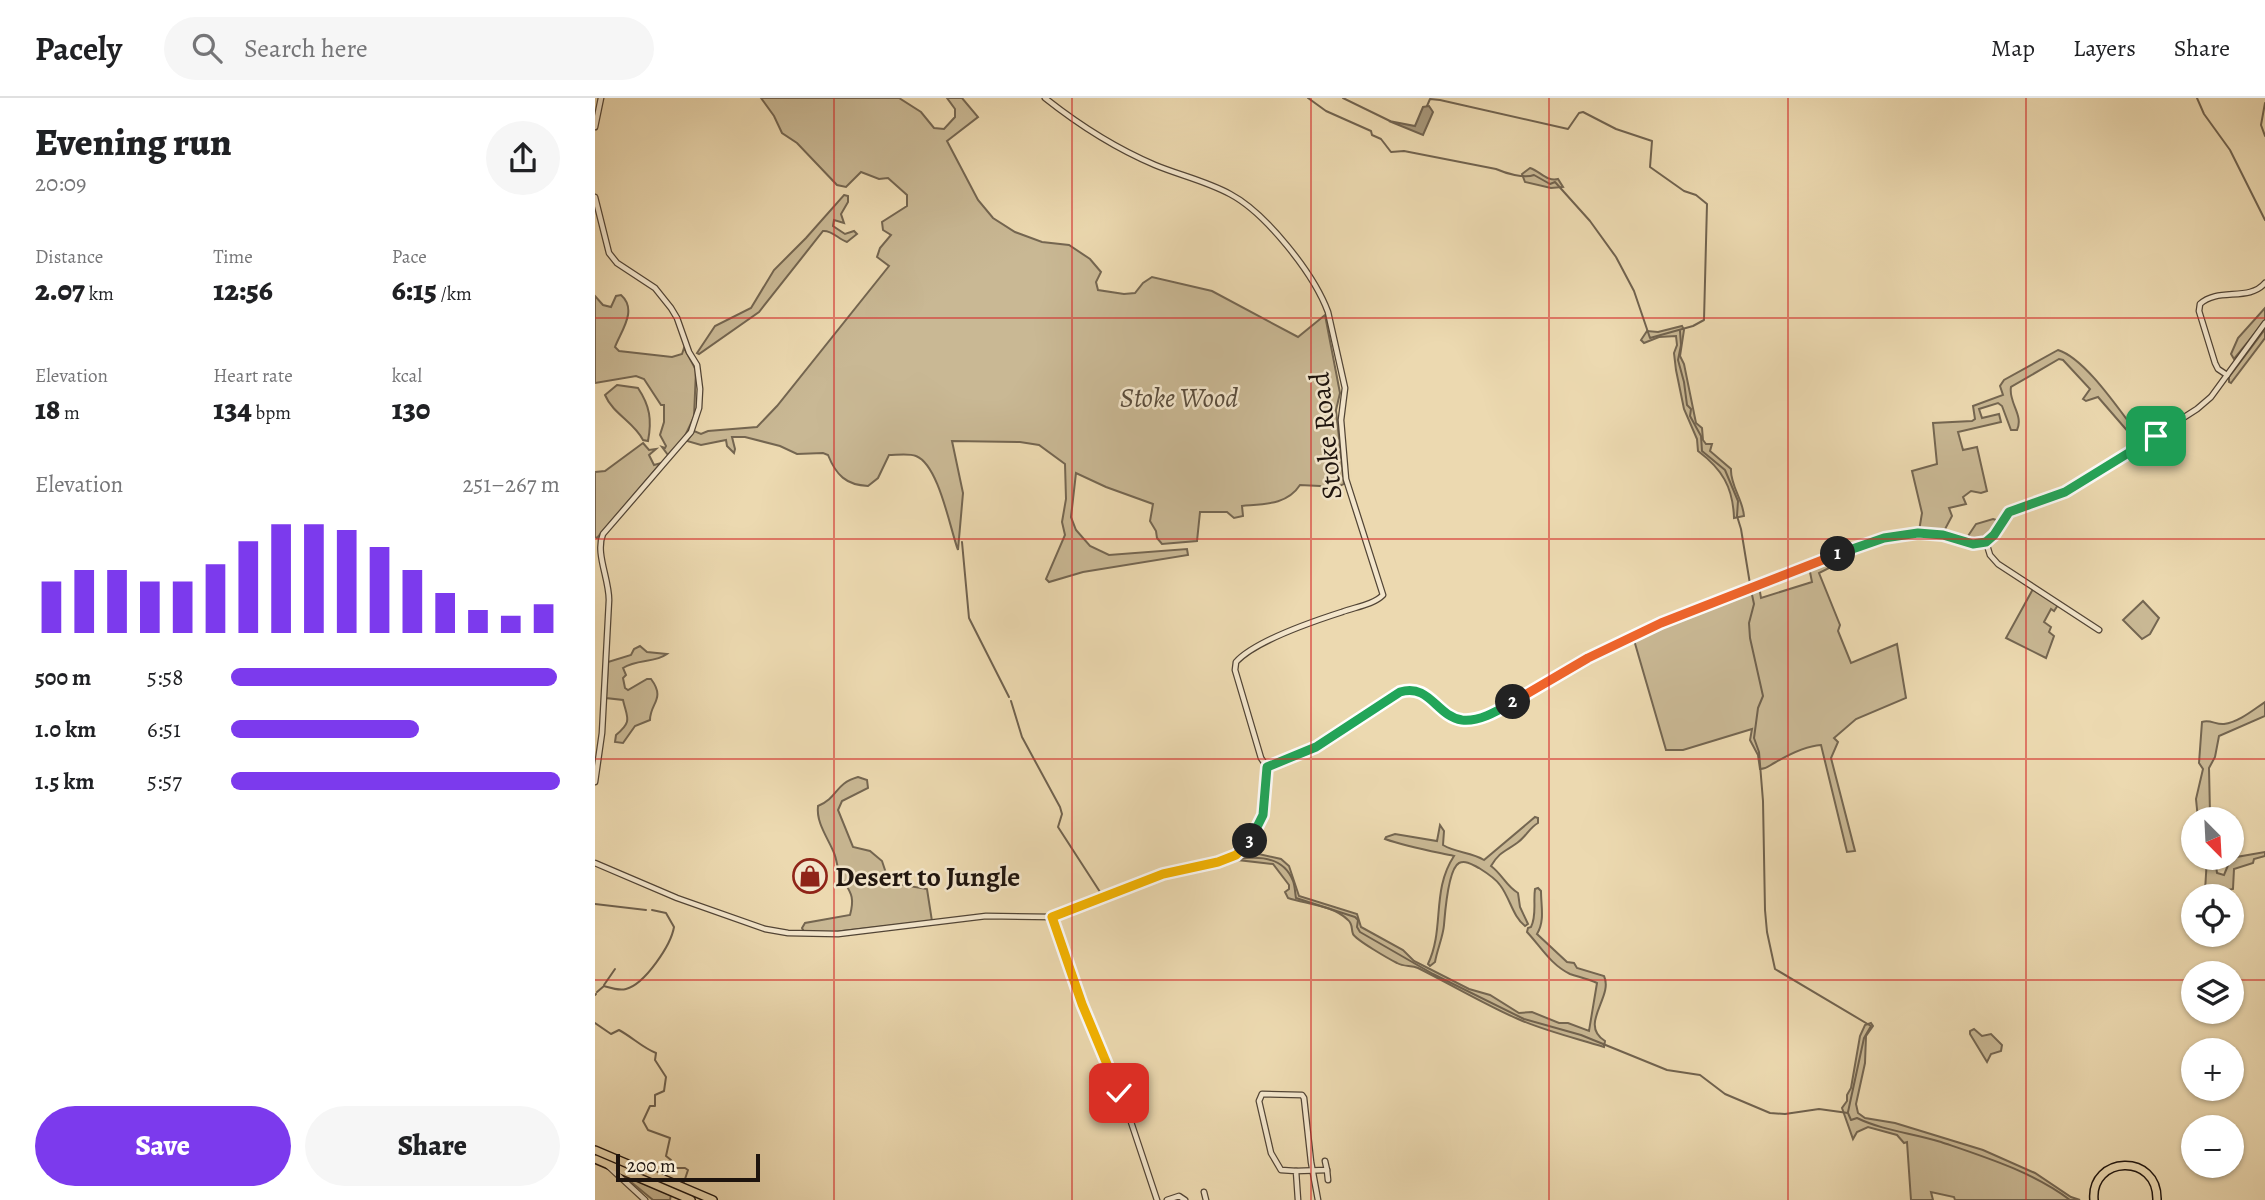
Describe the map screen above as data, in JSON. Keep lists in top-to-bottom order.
{
  "streets": {
    "street": ["Stoke Road"]
  },
  "parks": ["Stoke Wood"],
  "places": {
    "shop": ["Desert to Jungle"]
  },
  "scale_bar": "200 m",
  "north": "bottom right",
  "page": {
    "header": "Pacely",
    "search": "Search here",
    "nav": ["Map", "Layers", "Share"],
    "heading": ["Evening run", "20:09"],
    "stats": [
      ["Distance", "2.07 km"],
      ["Time", "12:56"],
      ["Pace", "6:15 /km"],
      ["Elevation", "18 m"],
      ["Heart rate", "134 bpm"],
      ["kcal", "130"]
    ],
    "chart": ["Elevation", "251–267 m"],
    "pins": ["1", "2", "3"],
    "list": [
      {
        "name": "500 m",
        "note": "5:58"
      },
      {
        "name": "1.0 km",
        "note": "6:51"
      },
      {
        "name": "1.5 km",
        "note": "5:57"
      }
    ],
    "map_buttons": ["+", "−"],
    "buttons": ["Save", "Share"],
    "scale": "200 m"
  }
}
